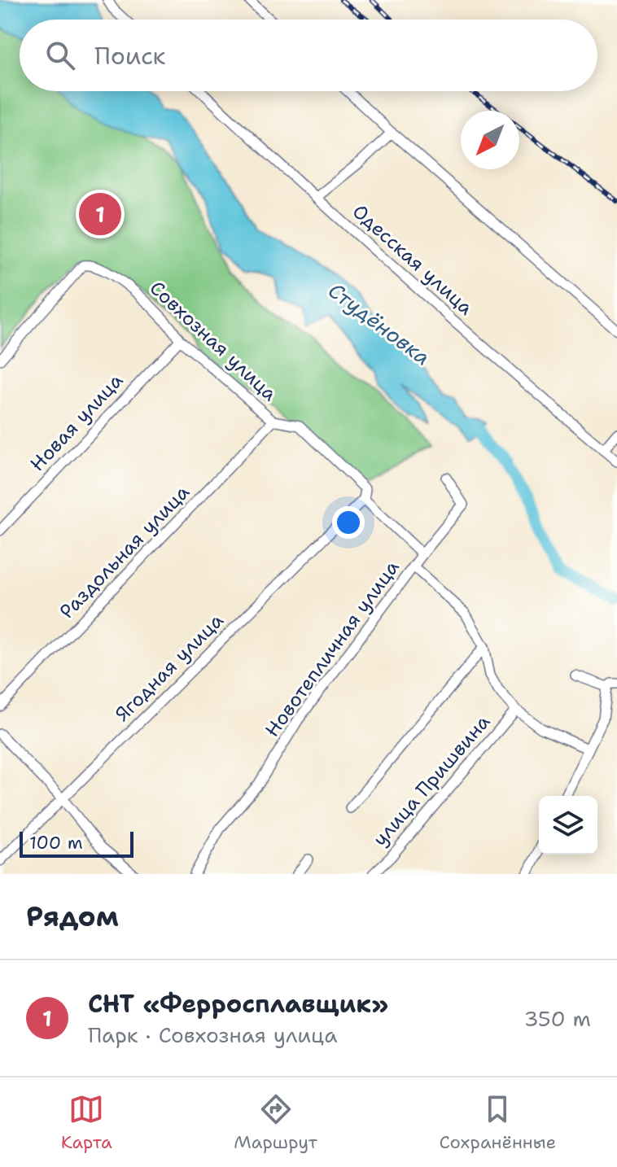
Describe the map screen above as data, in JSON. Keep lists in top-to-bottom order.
{
  "streets": {
    "street": [
      "Одесская улица",
      "Совхозная улица",
      "Новая улица",
      "Раздольная улица",
      "Новотепличная улица",
      "Ягодная улица",
      "улица Пришвина"
    ]
  },
  "crossings": [
    ["Совхозная улица", "Новая улица"],
    ["Совхозная улица", "Раздольная улица"],
    ["Совхозная улица", "Новотепличная улица"],
    ["Совхозная улица", "Ягодная улица"]
  ],
  "water": ["Студёновка"],
  "scale_bar": "100 m",
  "north": "bottom left",
  "page": {
    "search": "Поиск",
    "pins": "1",
    "scale": "100 m",
    "heading": "Рядом",
    "list": [
      {
        "mark": "1",
        "name": "СНТ «Ферросплавщик»",
        "note": "Парк · Совхозная улица",
        "value": "350 m"
      }
    ],
    "nav": ["Карта", "Маршрут", "Сохранённые"]
  }
}
